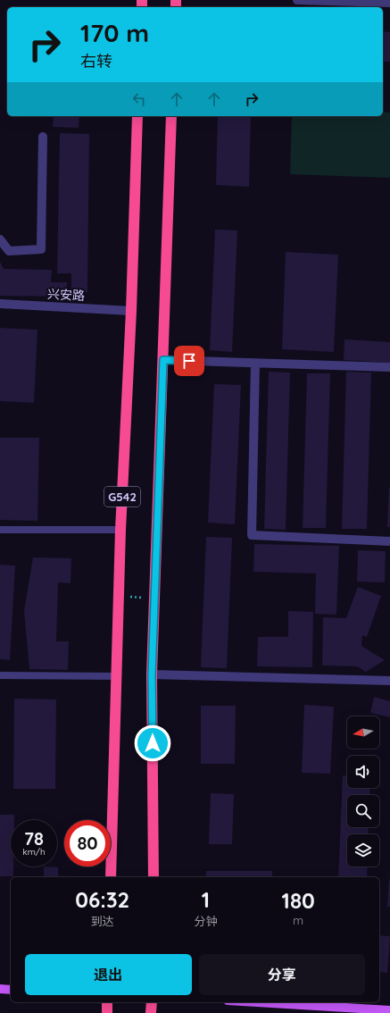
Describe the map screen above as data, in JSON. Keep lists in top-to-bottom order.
{
  "streets": {
    "highway": ["G542"],
    "street": ["兴安路"]
  },
  "crossings": [
    ["兴安路", "G542"]
  ],
  "north": "left",
  "page": {
    "turn": ["170 m", "右转"],
    "speed": "78 km/h",
    "limit": "80",
    "eta": [
      "06:32",
      "到达",
      "1",
      "分钟",
      "180",
      "m"
    ],
    "buttons": ["退出", "分享"]
  }
}
